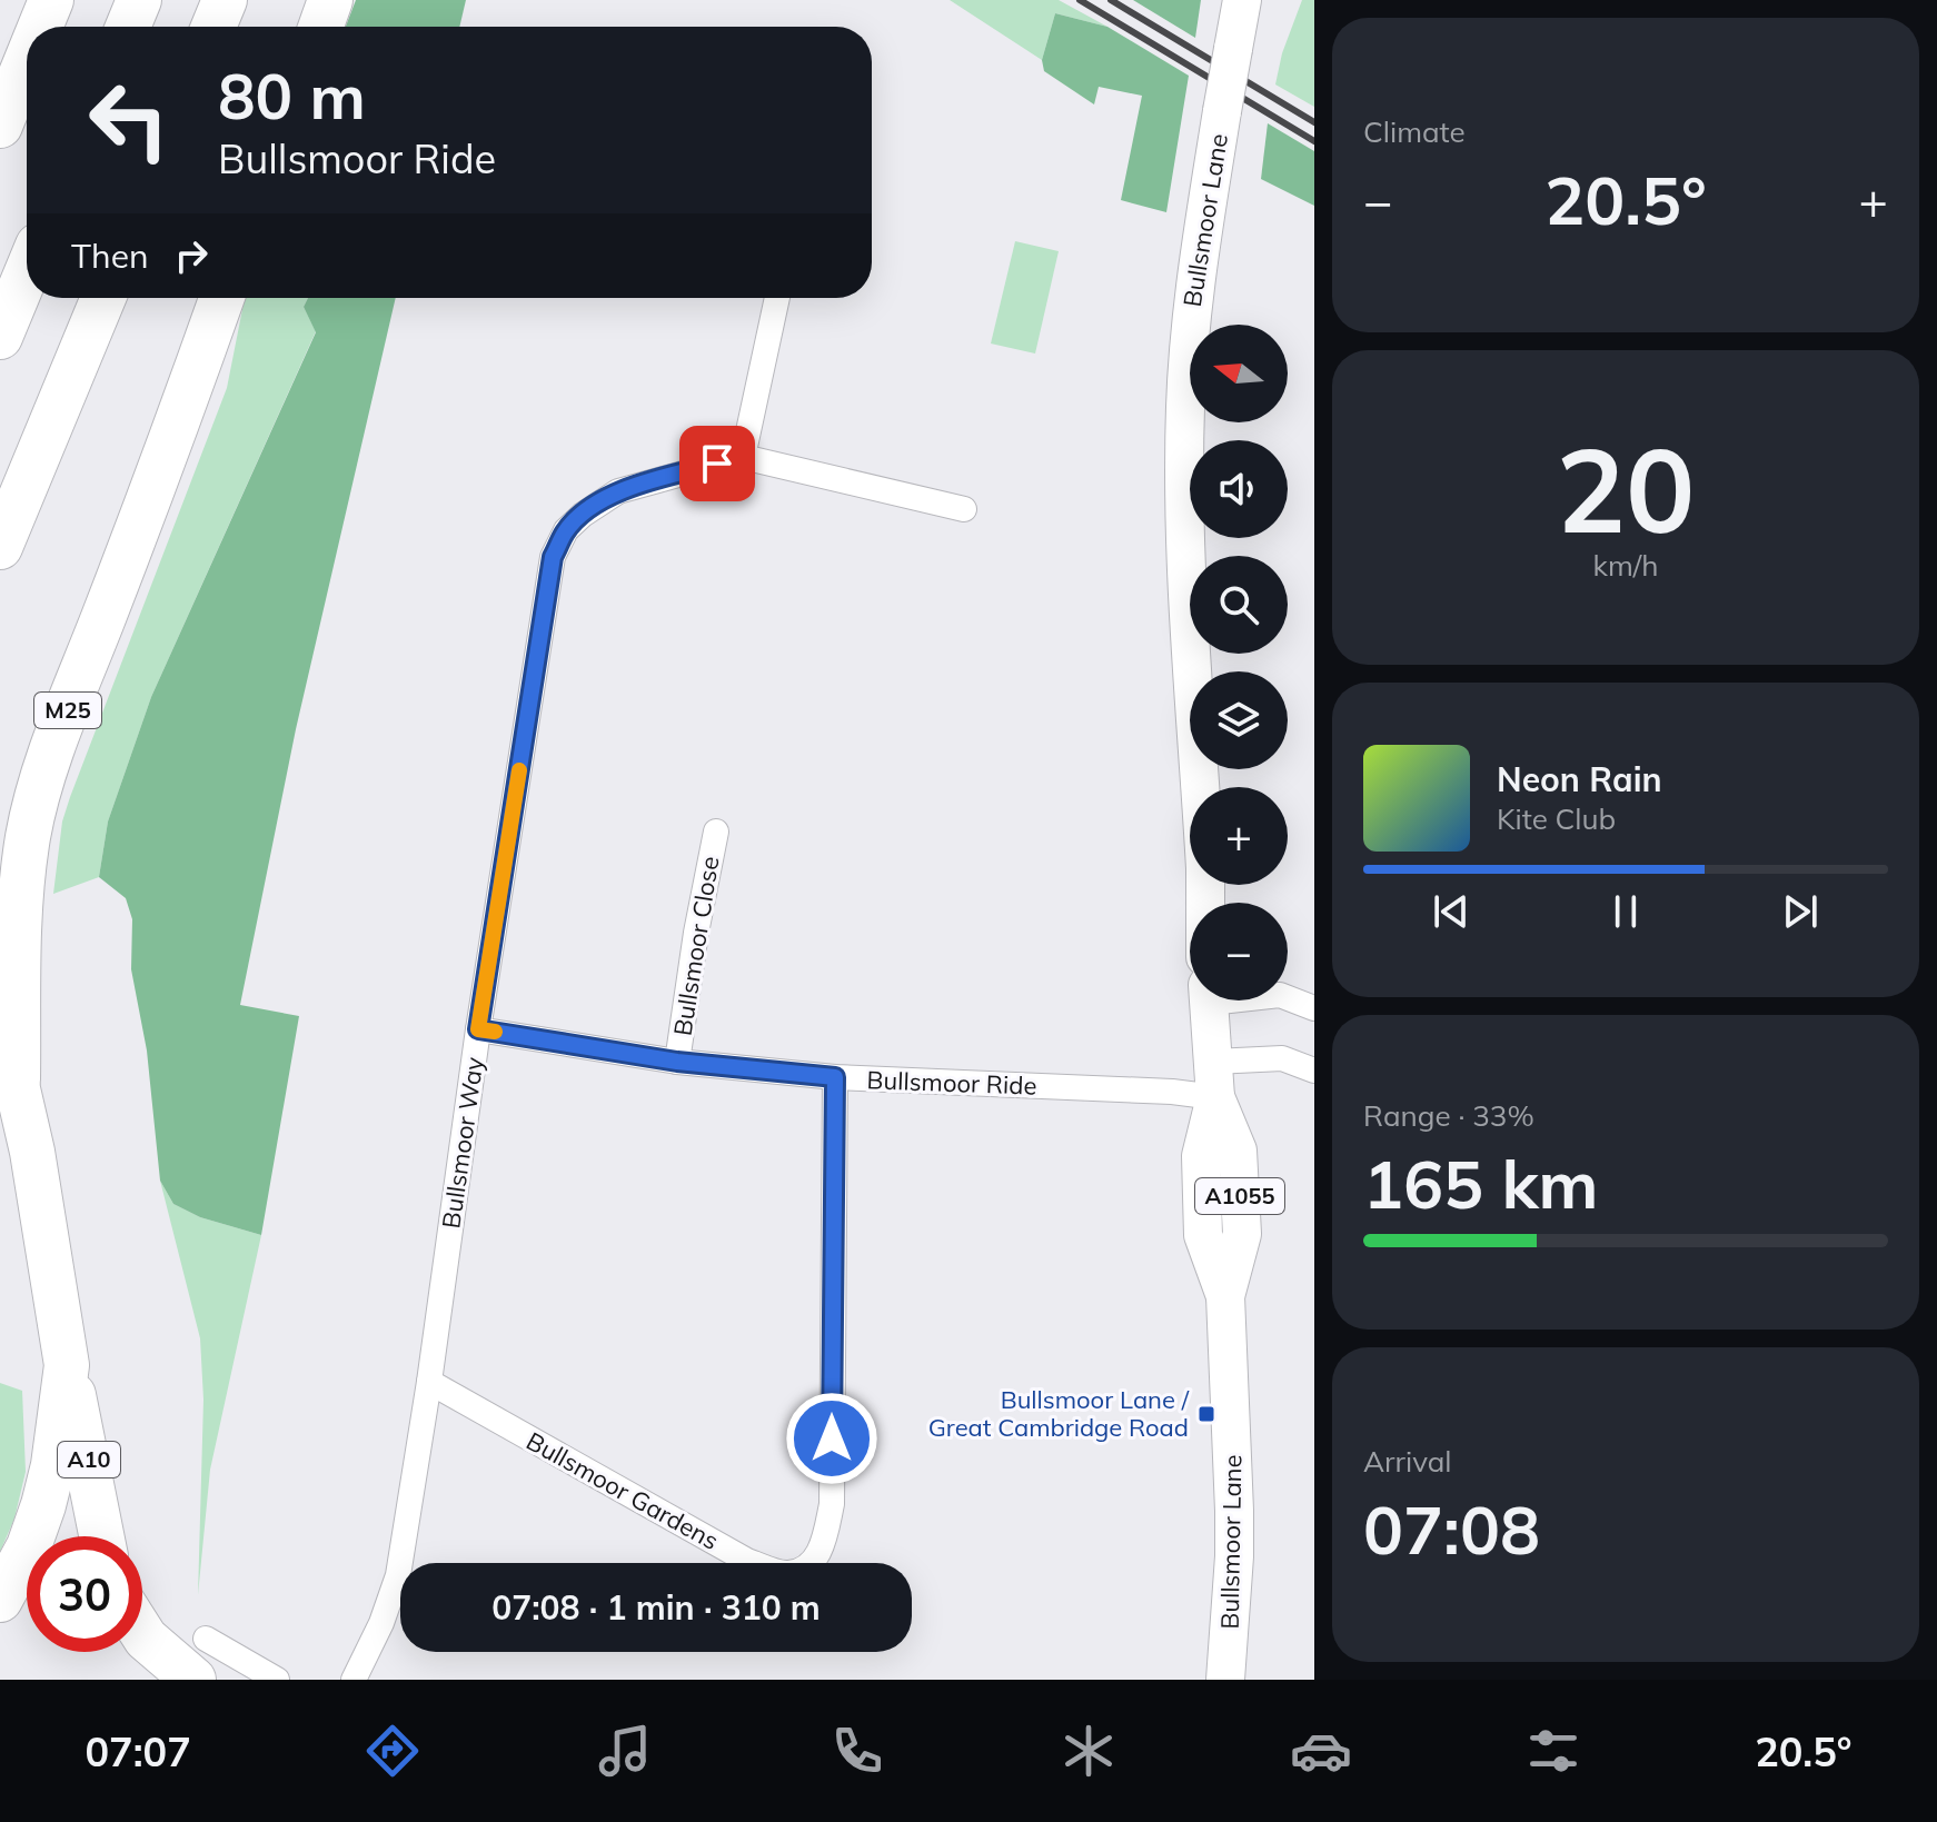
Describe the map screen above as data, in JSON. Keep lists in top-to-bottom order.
{
  "streets": {
    "highway": ["M25", "A10"],
    "main road": ["Bullsmoor Lane", "A1055"],
    "street": [
      "Bullsmoor Close",
      "Bullsmoor Ride",
      "Bullsmoor Way",
      "Bullsmoor Gardens"
    ]
  },
  "crossings": [
    ["Bullsmoor Lane", "Bullsmoor Ride"],
    ["Bullsmoor Close", "Bullsmoor Ride"],
    ["Bullsmoor Ride", "Bullsmoor Way"],
    ["Bullsmoor Ride", "Bullsmoor Gardens"],
    ["Bullsmoor Way", "Bullsmoor Gardens"]
  ],
  "places": {
    "transit": ["Bullsmoor Lane / Great Cambridge Road"]
  },
  "north": "left",
  "page": {
    "tile": [
      "Climate",
      ["20", "km/h"],
      ["Range · 33%", "165 km"],
      ["Arrival", "07:08"]
    ],
    "turn": ["80 m", "Bullsmoor Ride"],
    "heat": ["−", "20.5°", "+"],
    "then": "Then",
    "map_buttons": ["+", "−"],
    "song": ["Neon Rain", "Kite Club"],
    "limit": "30",
    "trip": "07:08 · 1 min · 310 m",
    "tabs": ["07:07", "20.5°"]
  }
}
